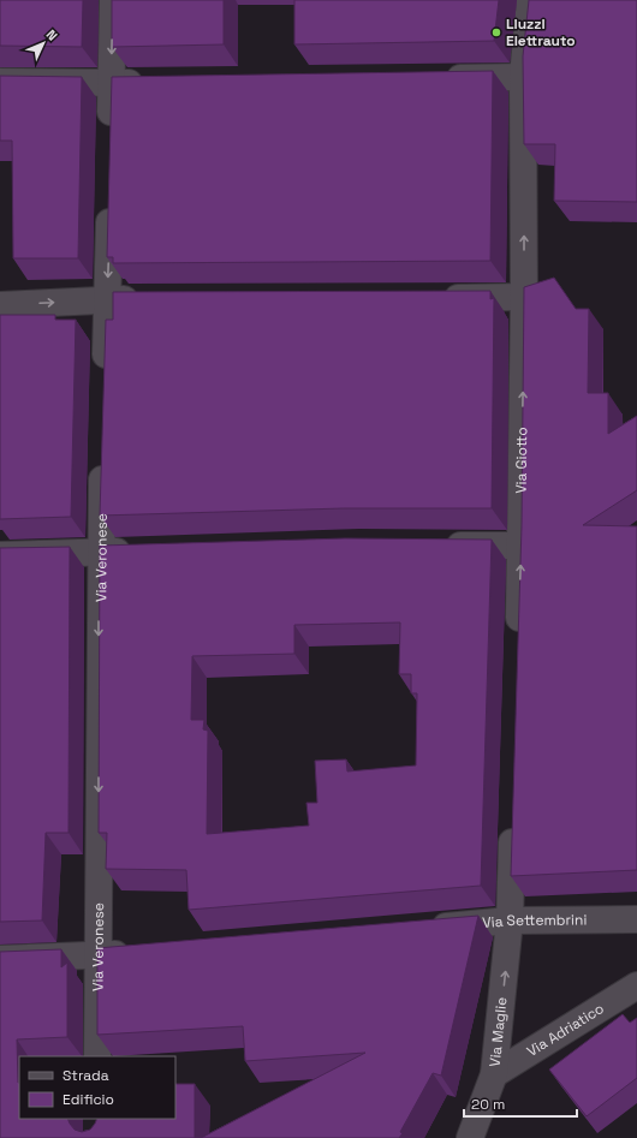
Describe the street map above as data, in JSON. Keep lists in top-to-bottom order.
{
  "streets": {
    "street": [
      "Via Giotto",
      "Via Veronese",
      "Via Settembrini",
      "Via Adriatico",
      "Via Maglie"
    ]
  },
  "crossings": [
    ["Via Settembrini", "Via Maglie"],
    ["Via Adriatico", "Via Maglie"]
  ],
  "one_way": ["Via Giotto", "Via Veronese", "Via Maglie"],
  "places": ["Liuzzi Elettrauto"],
  "legend": ["Strada", "Edificio"],
  "scale_bar": "20 m",
  "north": "top right"
}
